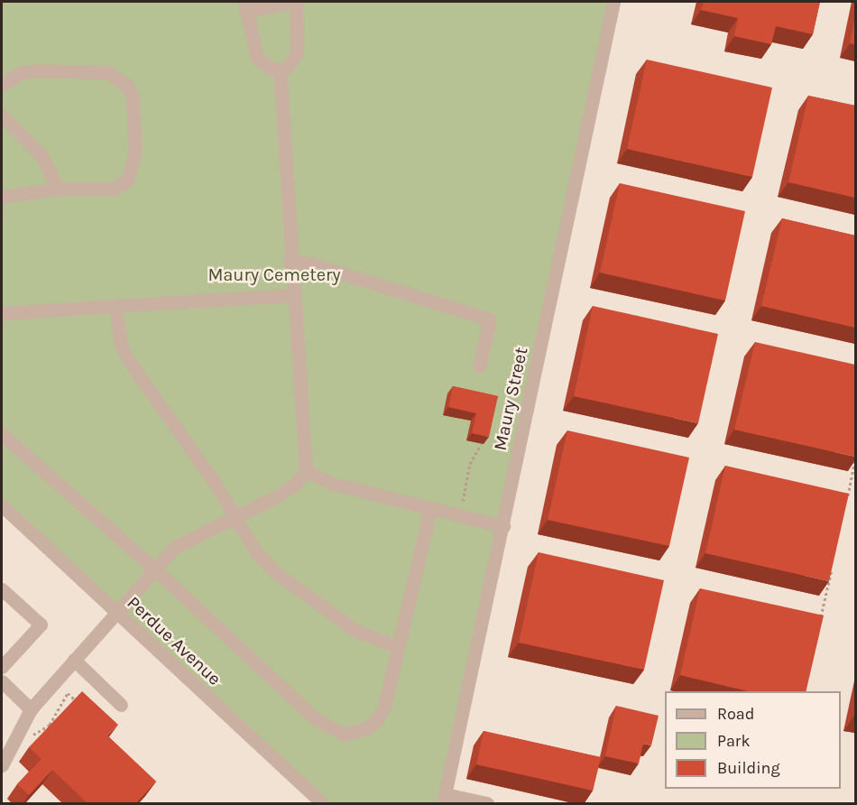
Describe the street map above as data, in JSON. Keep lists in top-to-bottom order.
{
  "streets": {
    "street": ["Maury Street", "Perdue Avenue"]
  },
  "parks": ["Maury Cemetery"],
  "legend": ["Road", "Park", "Building"]
}
